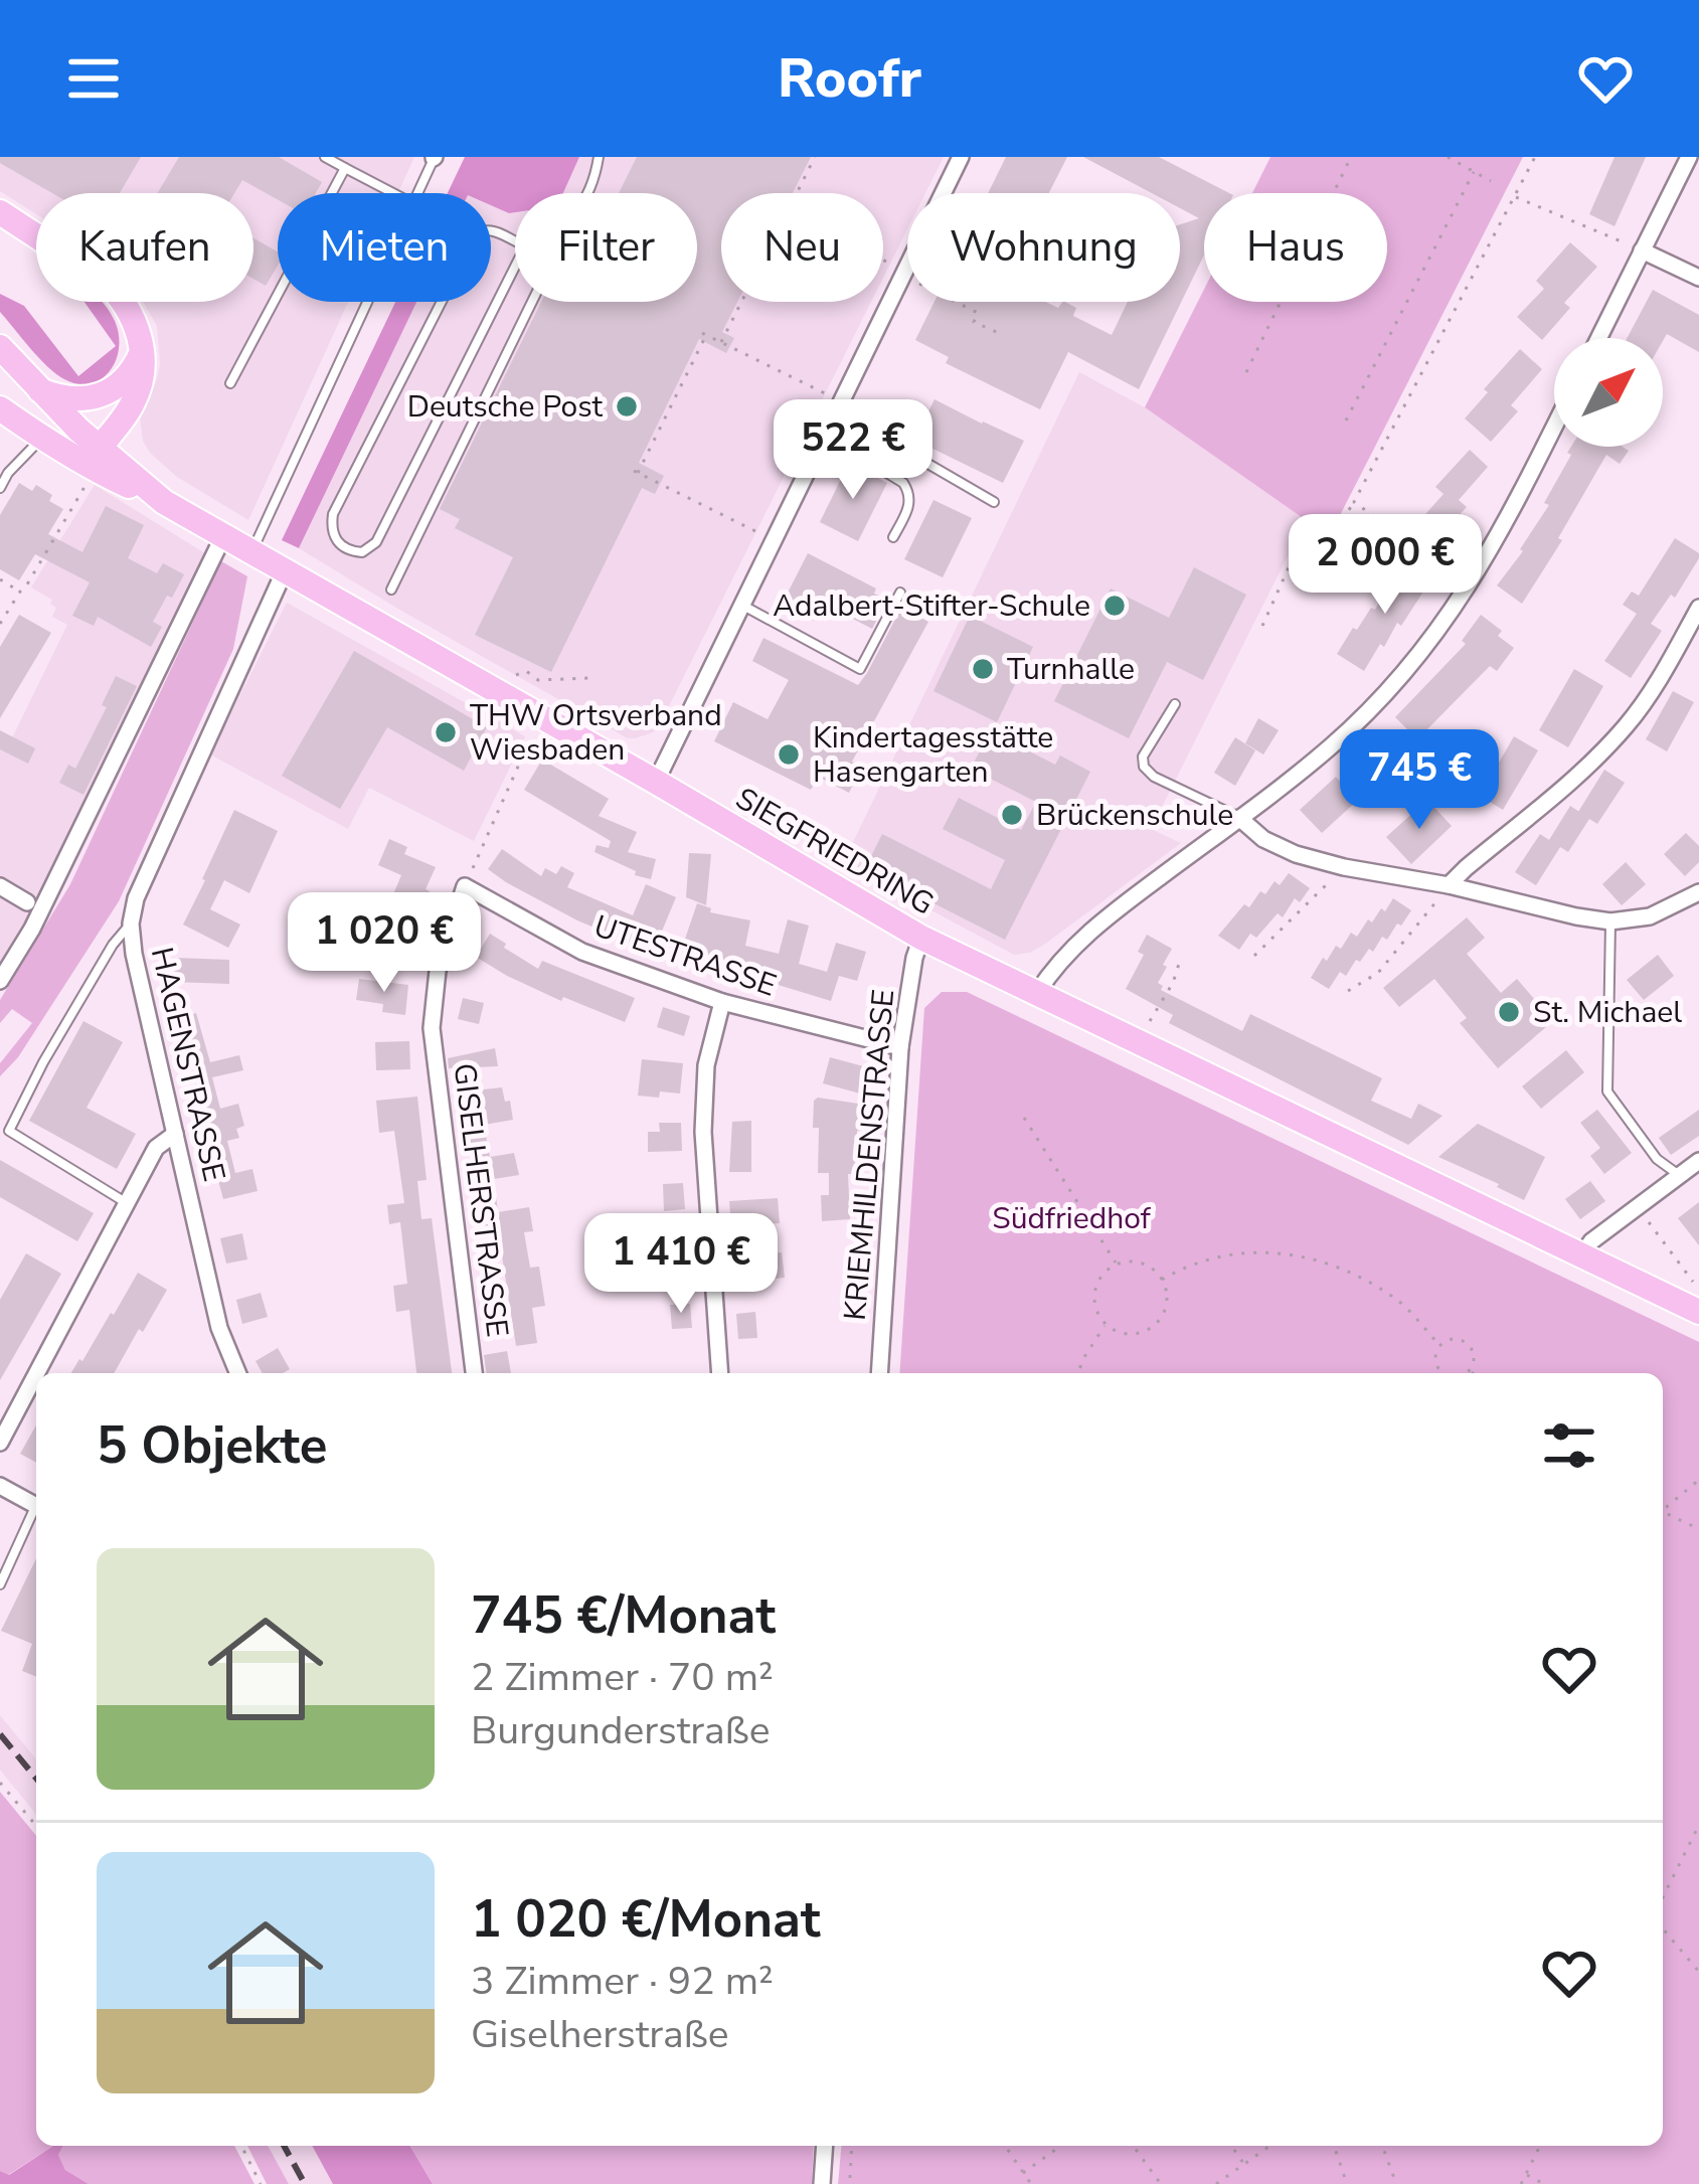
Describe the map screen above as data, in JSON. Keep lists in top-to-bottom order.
{
  "streets": {
    "main road": ["SIEGFRIEDRING"],
    "street": [
      "UTESTRASSE",
      "HAGENSTRASSE",
      "KRIEMHILDENSTRASSE",
      "GISELHERSTRASSE"
    ]
  },
  "crossings": [
    ["SIEGFRIEDRING", "HAGENSTRASSE"],
    ["SIEGFRIEDRING", "KRIEMHILDENSTRASSE"],
    ["UTESTRASSE", "KRIEMHILDENSTRASSE"],
    ["UTESTRASSE", "GISELHERSTRASSE"]
  ],
  "parks": ["Südfriedhof"],
  "places": [
    "Deutsche Post",
    "Adalbert-Stifter-Schule",
    "Turnhalle",
    "THW Ortsverband Wiesbaden",
    "Kindertagesstätte Hasengarten",
    "Brückenschule",
    "St. Michael"
  ],
  "north": "top right",
  "page": {
    "header": "Roofr",
    "chip": [
      "Kaufen",
      "Mieten",
      "Filter",
      "Neu",
      "Wohnung",
      "Haus"
    ],
    "price": [
      "522 €",
      "2 000 €",
      "745 €",
      "1 020 €",
      "1 410 €"
    ],
    "heading": "5 Objekte",
    "list": [
      {
        "name": "745 €/Monat",
        "note": "2 Zimmer · 70 m² · Burgunderstraße"
      },
      {
        "name": "1 020 €/Monat",
        "note": "3 Zimmer · 92 m² · Giselherstraße"
      }
    ]
  }
}
